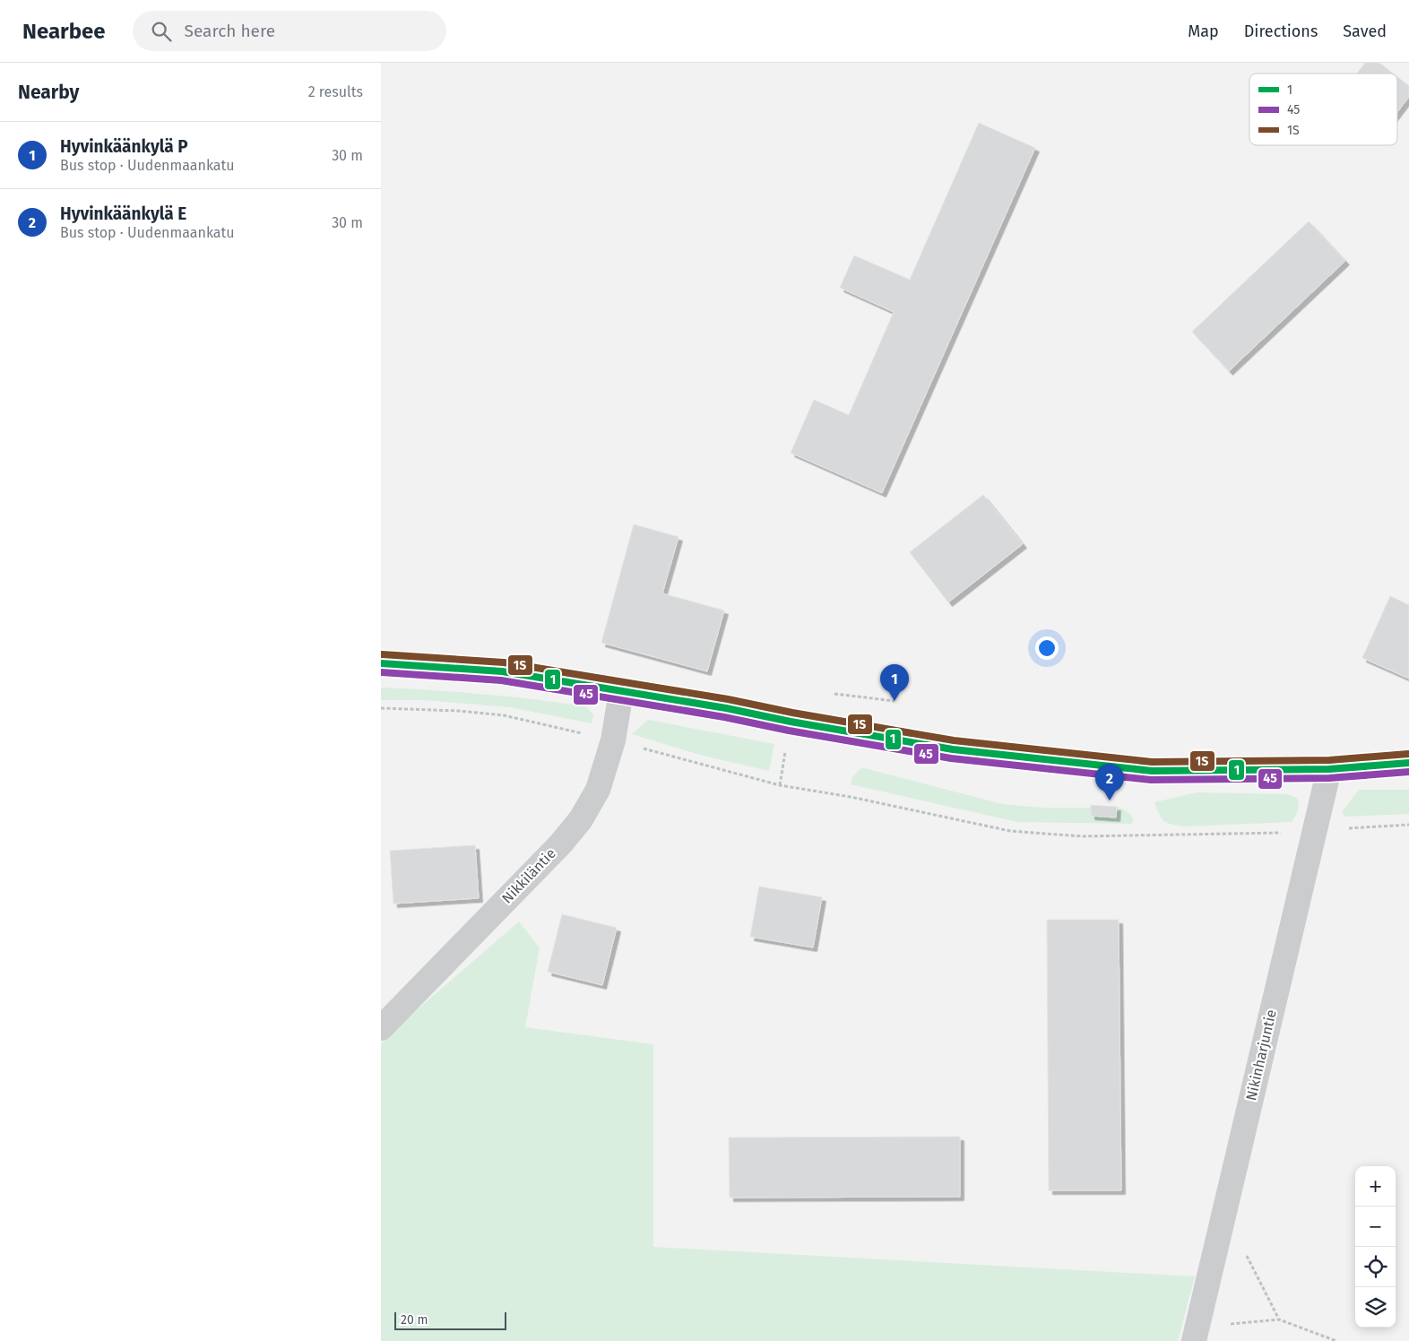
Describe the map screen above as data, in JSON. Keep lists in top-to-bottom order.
{
  "streets": {
    "street": ["Nikkiläntie", "Nikinharjuntie"]
  },
  "lines": ["transit line 1S", "transit line 1", "transit line 45"],
  "legend": ["1", "45", "1S"],
  "scale_bar": "20 m",
  "page": {
    "header": "Nearbee",
    "search": "Search here",
    "nav": ["Map", "Directions", "Saved"],
    "heading": ["Nearby", "2 results"],
    "list": [
      {
        "mark": "1",
        "name": "Hyvinkäänkylä P",
        "note": "Bus stop · Uudenmaankatu",
        "value": "30 m"
      },
      {
        "mark": "2",
        "name": "Hyvinkäänkylä E",
        "note": "Bus stop · Uudenmaankatu",
        "value": "30 m"
      }
    ],
    "pins": ["1", "2"],
    "map_buttons": ["+", "−"],
    "scale": "20 m"
  }
}
